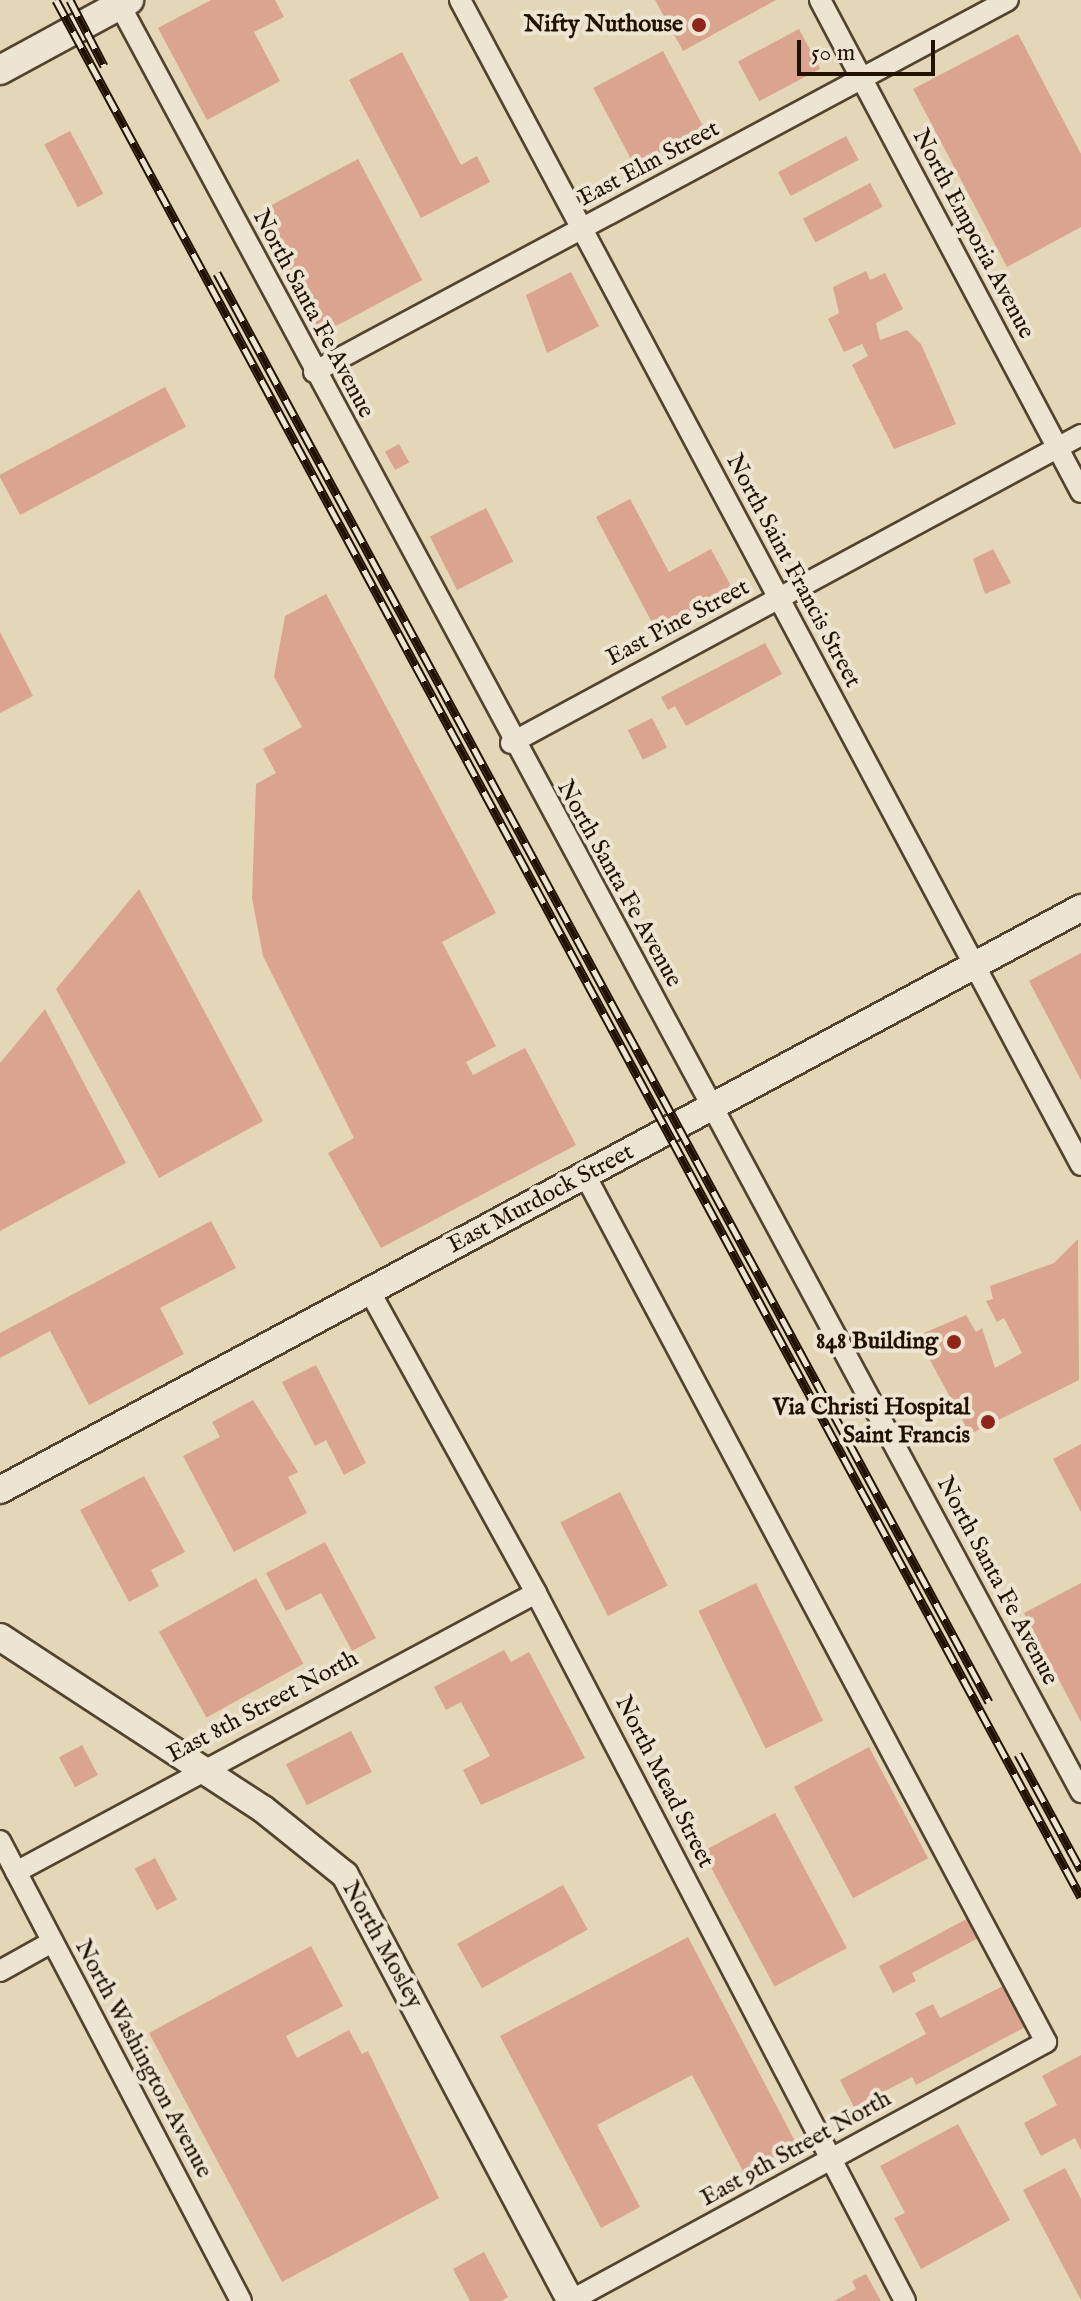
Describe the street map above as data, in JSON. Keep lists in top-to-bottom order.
{
  "streets": {
    "street": [
      "East Elm Street",
      "North Emporia Avenue",
      "North Santa Fe Avenue",
      "North Saint Francis Street",
      "East Pine Street",
      "East Murdock Street",
      "East 8th Street North",
      "North Mead Street",
      "North Mosley",
      "North Washington Avenue",
      "East 9th Street North"
    ]
  },
  "crossings": [
    ["East Elm Street", "North Emporia Avenue"],
    ["East Elm Street", "North Santa Fe Avenue"],
    ["East Elm Street", "North Saint Francis Street"],
    ["North Emporia Avenue", "East Pine Street"],
    ["North Santa Fe Avenue", "East Pine Street"],
    ["North Santa Fe Avenue", "East Murdock Street"],
    ["North Saint Francis Street", "East Pine Street"],
    ["North Saint Francis Street", "East Murdock Street"],
    ["East Murdock Street", "North Mead Street"],
    ["East Murdock Street", "East 9th Street North"],
    ["East 8th Street North", "North Mead Street"],
    ["East 8th Street North", "North Mosley"],
    ["East 8th Street North", "North Washington Avenue"],
    ["North Mead Street", "East 9th Street North"],
    ["North Mosley", "East 9th Street North"]
  ],
  "places": ["Nifty Nuthouse", "848 Building", "Via Christi Hospital Saint Francis"],
  "scale_bar": "50 m"
}
